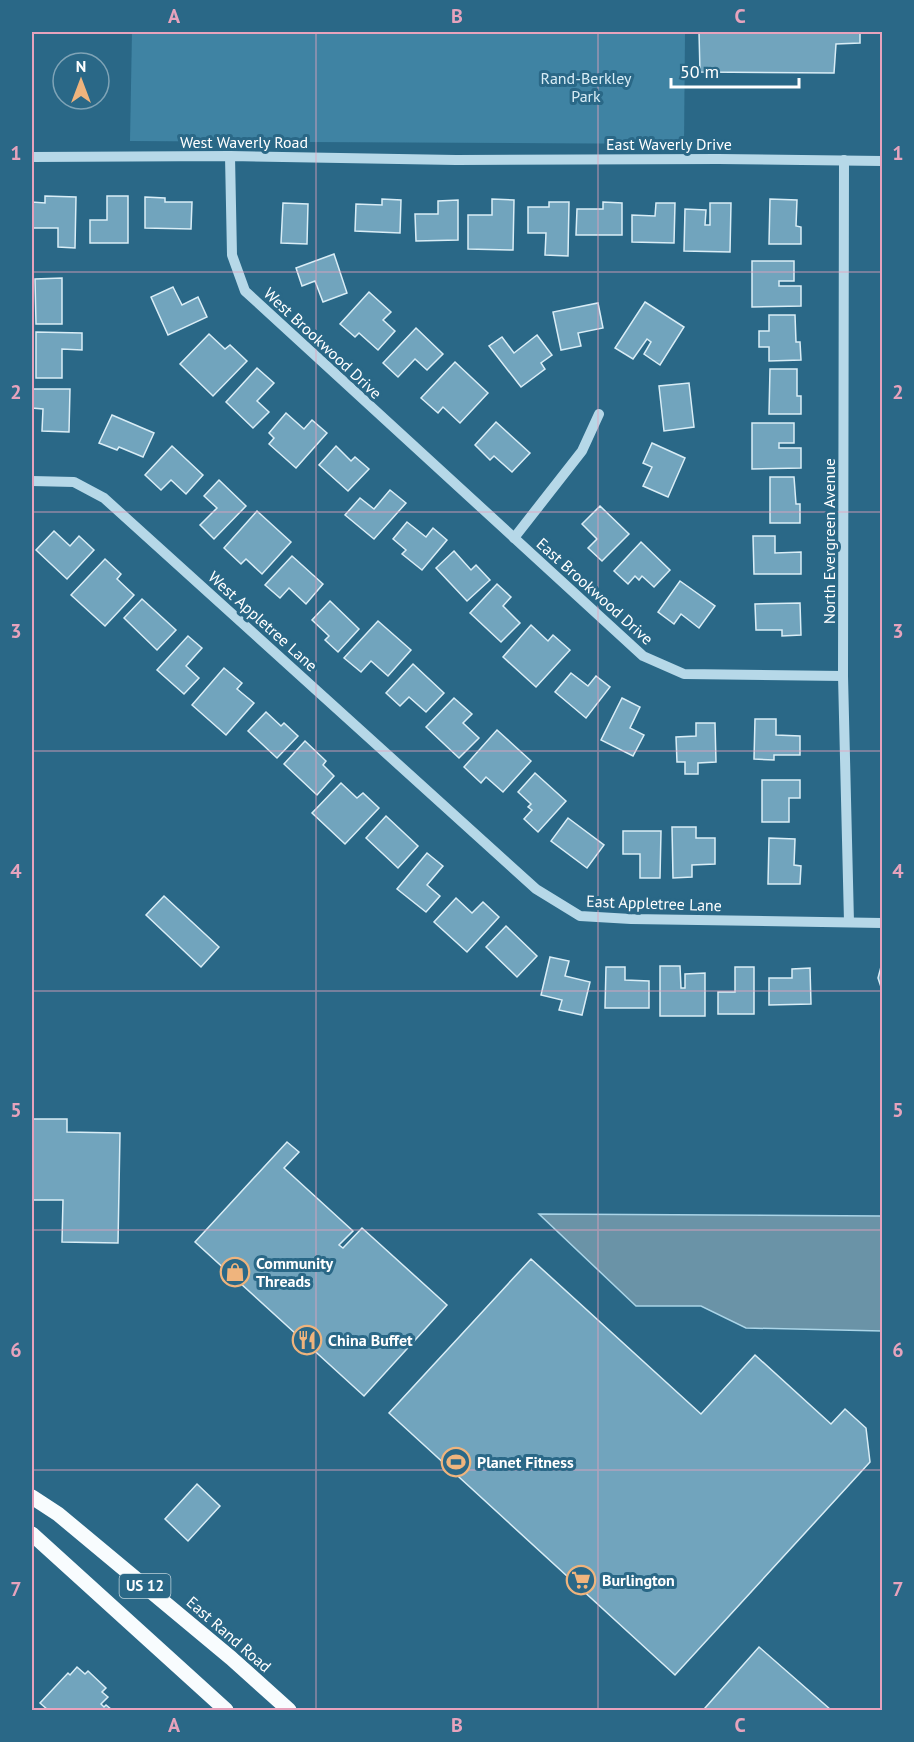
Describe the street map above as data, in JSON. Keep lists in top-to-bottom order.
{
  "streets": {
    "main road": ["US 12", "East Rand Road"],
    "street": [
      "West Waverly Road",
      "East Waverly Drive",
      "West Brookwood Drive",
      "North Evergreen Avenue",
      "East Brookwood Drive",
      "West Appletree Lane",
      "East Appletree Lane"
    ]
  },
  "crossings": [
    ["West Waverly Road", "East Waverly Drive"],
    ["West Waverly Road", "West Brookwood Drive"],
    ["East Waverly Drive", "North Evergreen Avenue"],
    ["West Brookwood Drive", "East Brookwood Drive"],
    ["North Evergreen Avenue", "East Brookwood Drive"],
    ["North Evergreen Avenue", "East Appletree Lane"],
    ["West Appletree Lane", "East Appletree Lane"]
  ],
  "parks": ["Rand-Berkley Park"],
  "places": {
    "shop": ["Community Threads"],
    "restaurant": ["China Buffet"],
    "sports": ["Planet Fitness"],
    "supermarket": ["Burlington"]
  },
  "scale_bar": "50 m",
  "north": "top",
  "grid": {
    "columns": ["A", "B", "C"],
    "rows": [
      "1",
      "2",
      "3",
      "4",
      "5",
      "6",
      "7"
    ]
  }
}
